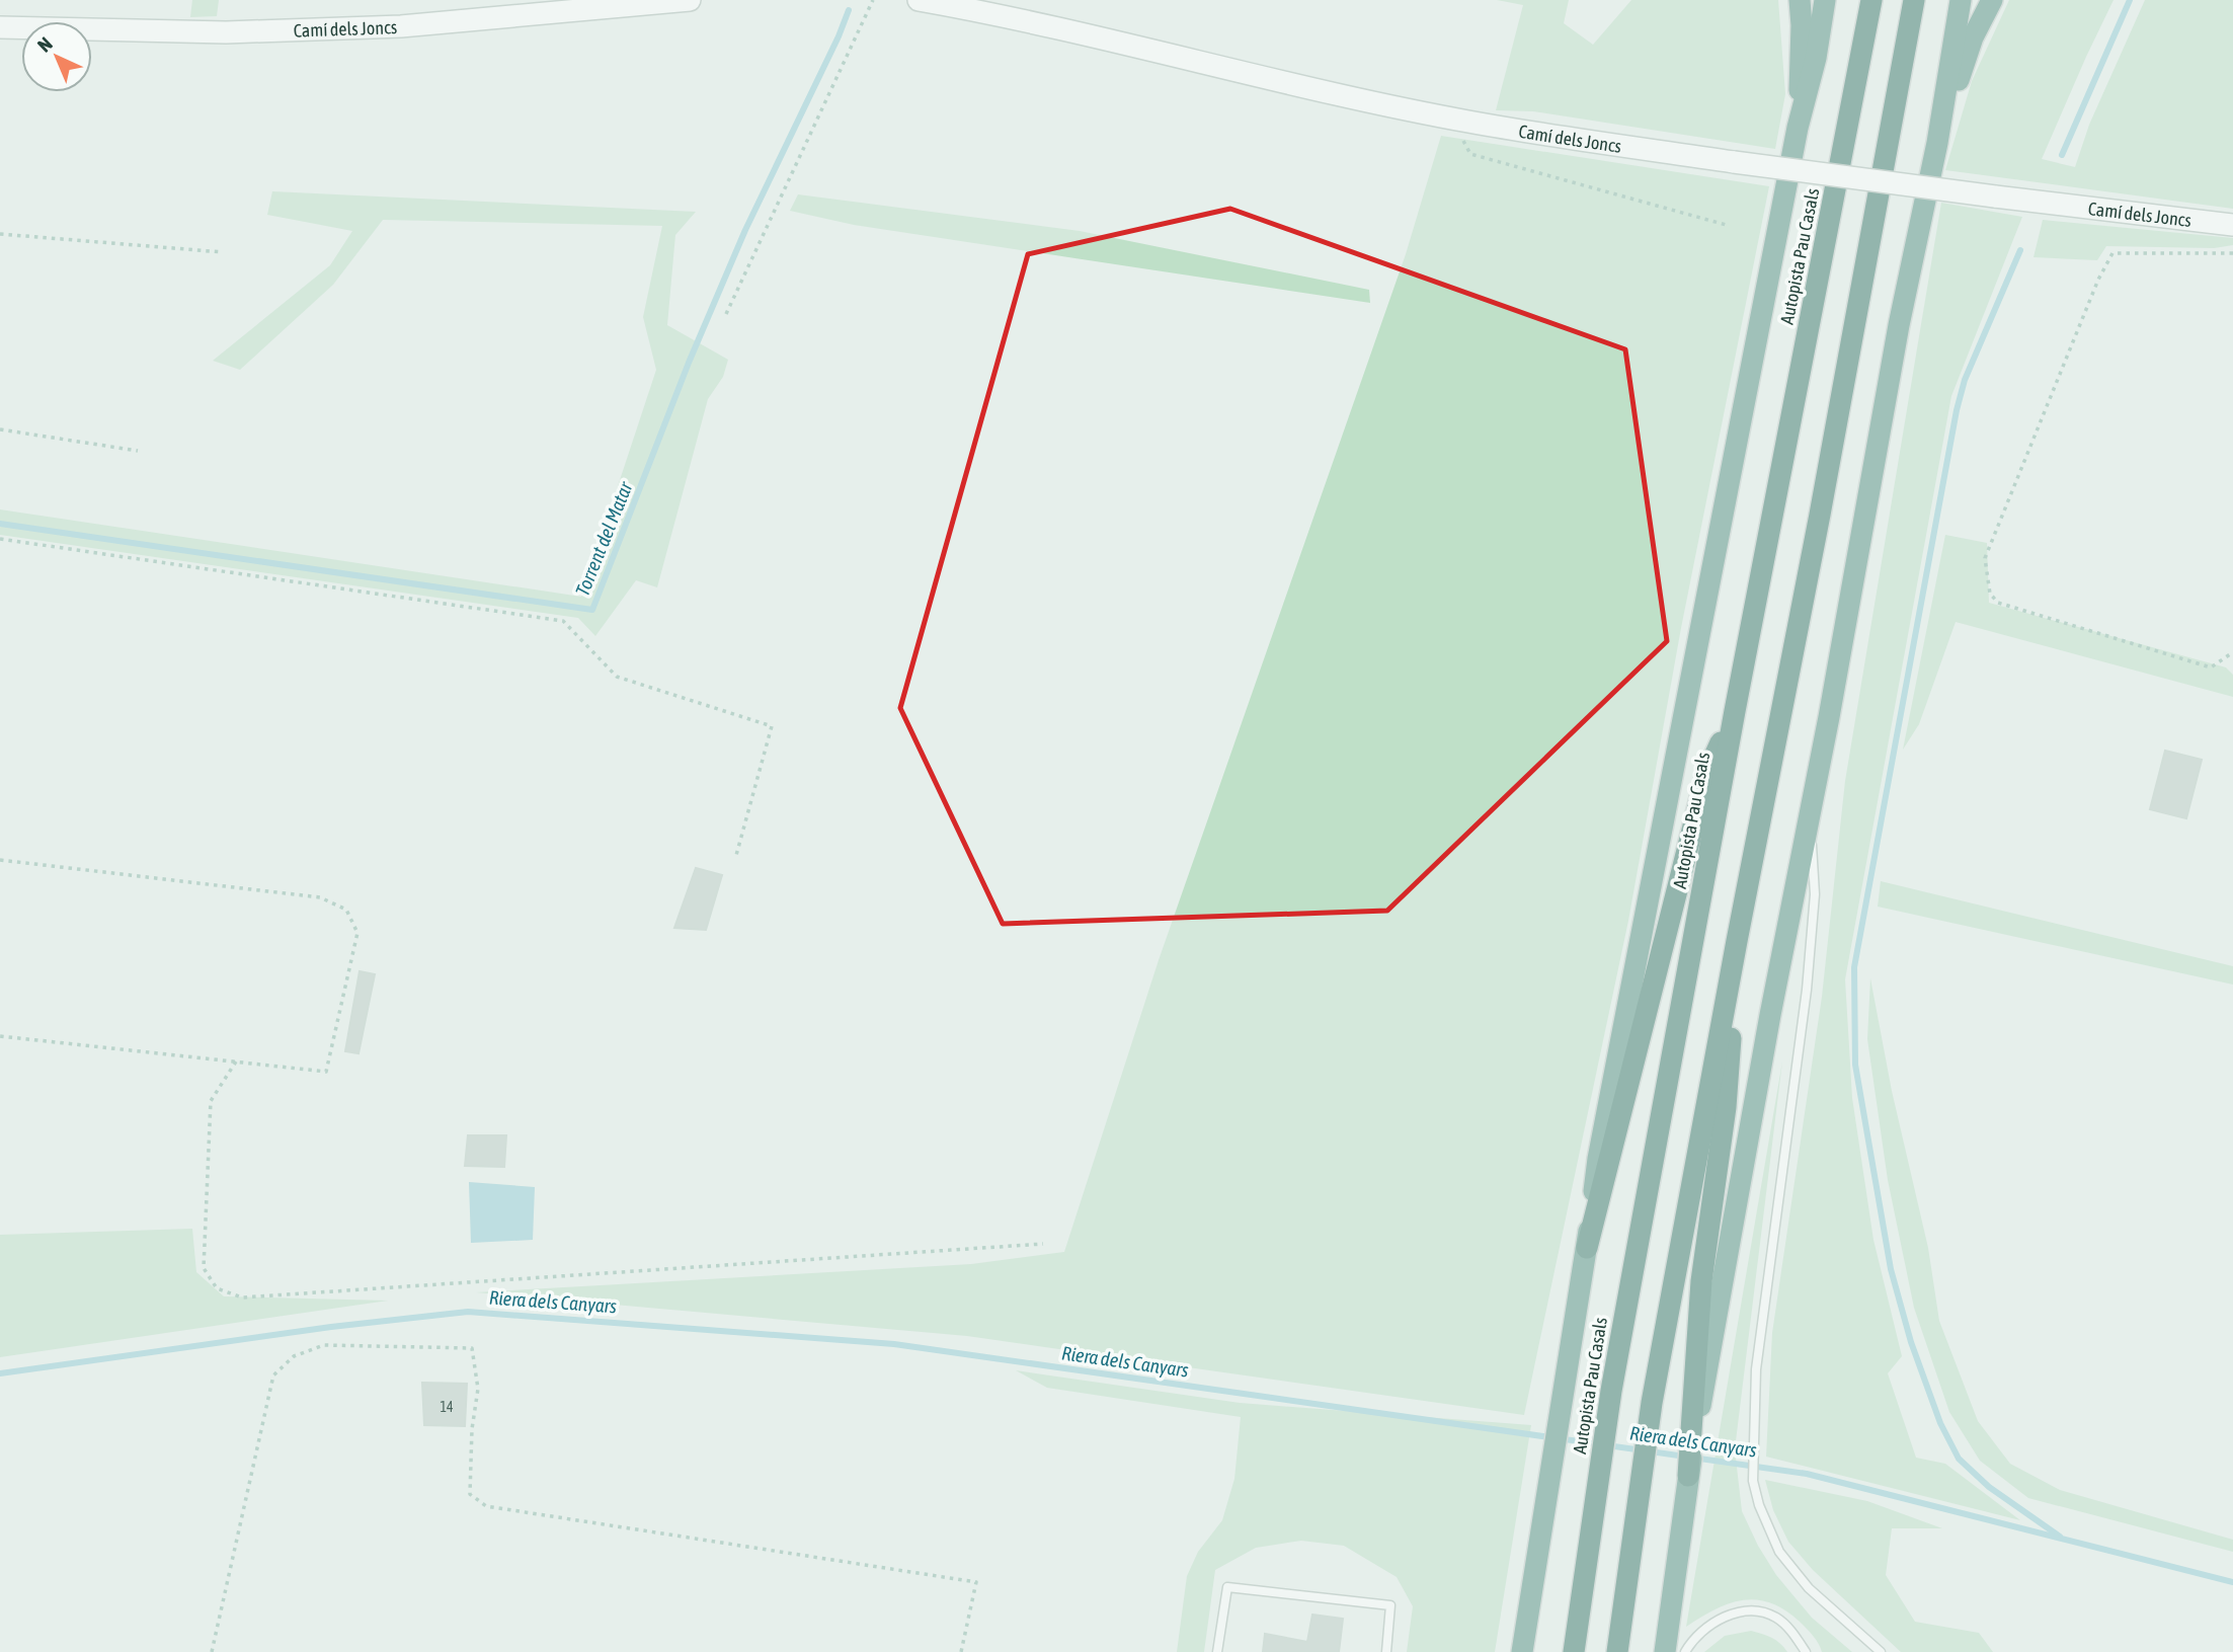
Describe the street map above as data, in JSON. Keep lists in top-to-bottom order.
{
  "streets": {
    "highway": ["Autopista Pau Casals"],
    "street": ["Camí dels Joncs"]
  },
  "water": ["Torrent del Matar", "Riera dels Canyars"],
  "house_numbers": ["14"],
  "north": "top left"
}
